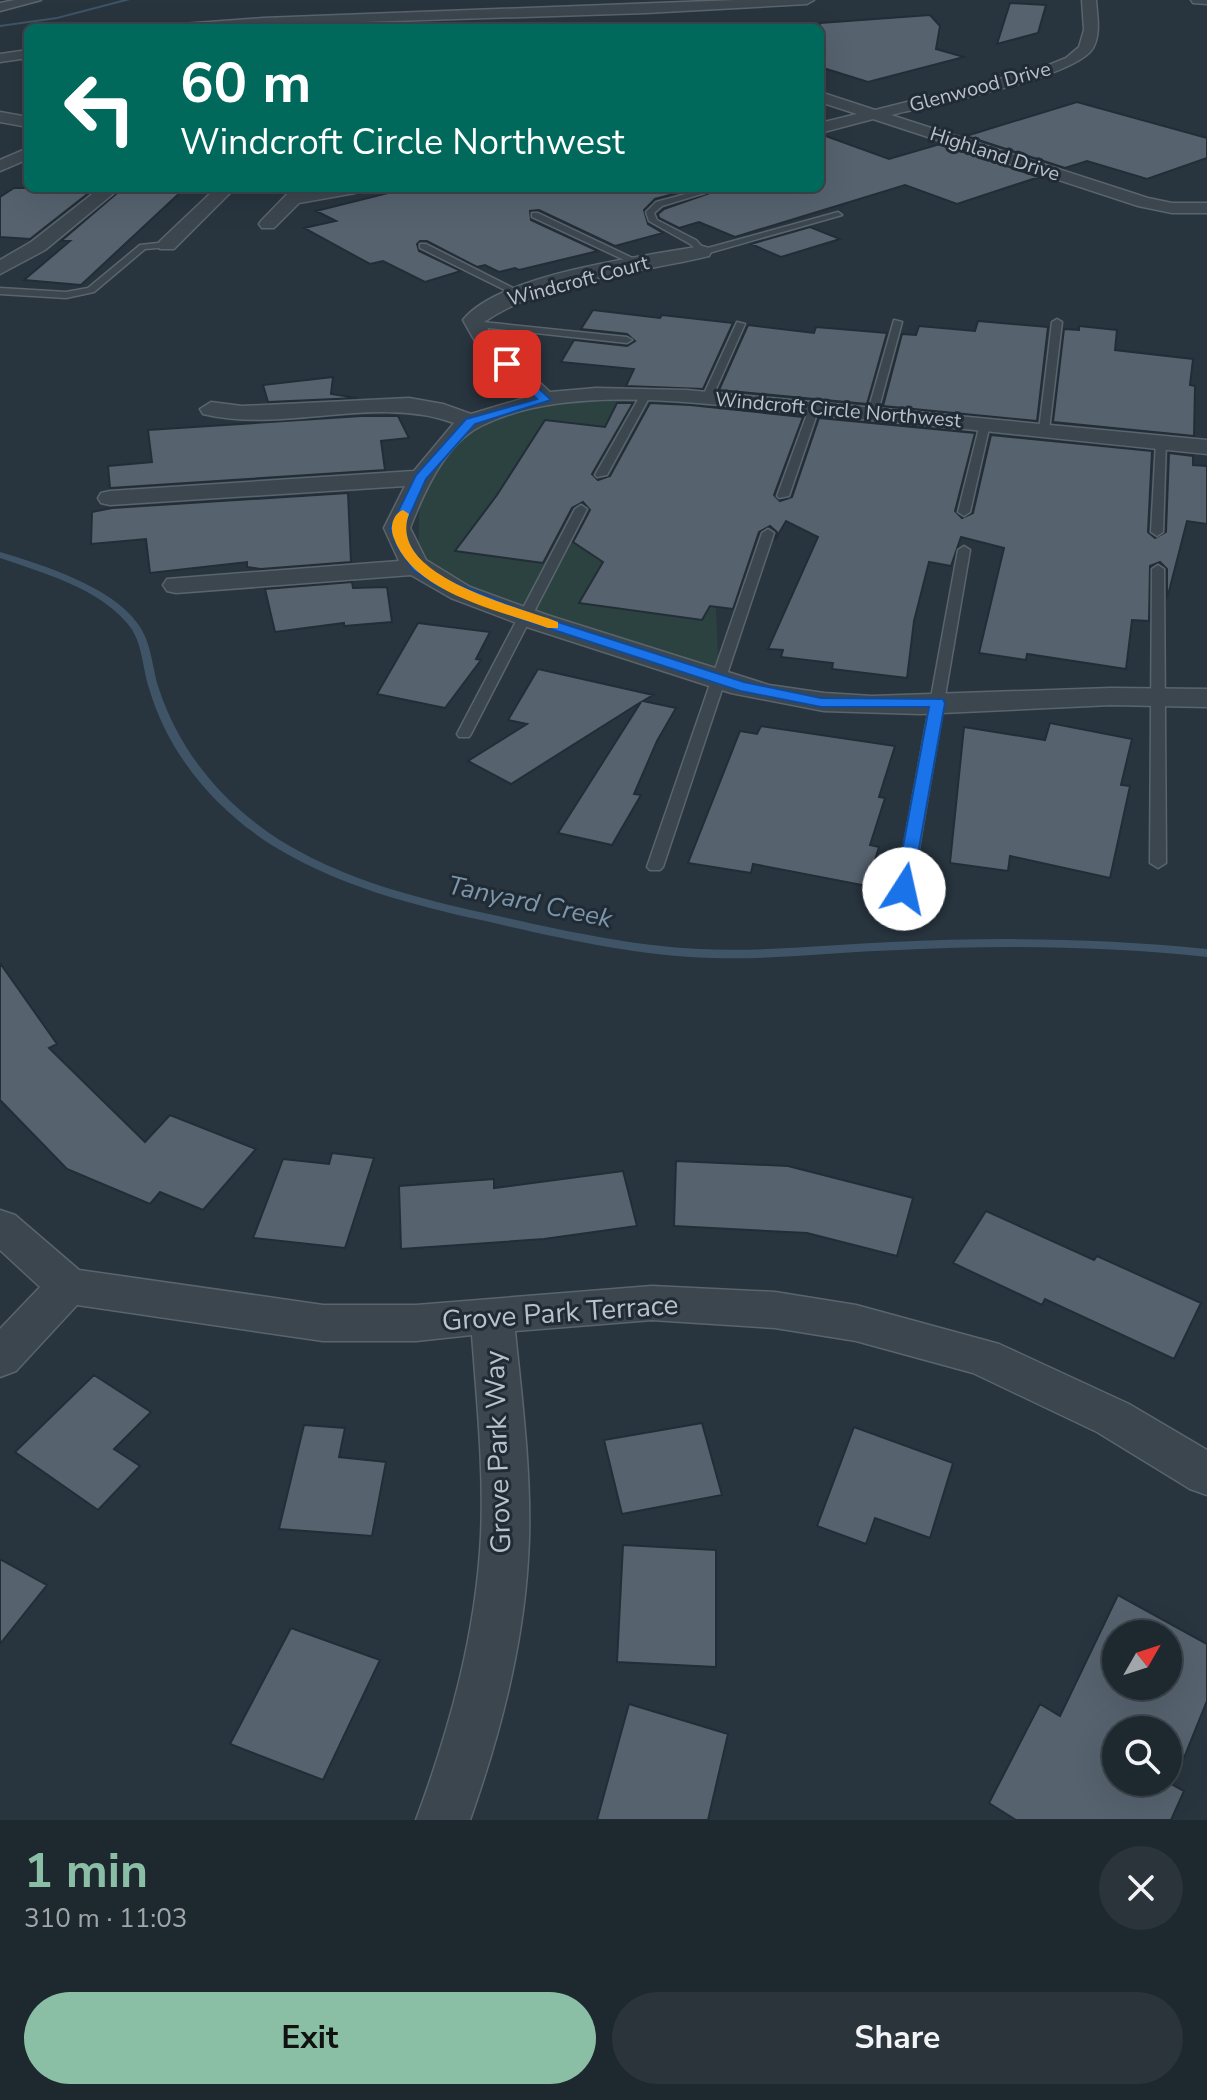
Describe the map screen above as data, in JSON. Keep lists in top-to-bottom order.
{
  "streets": {
    "street": [
      "Glenwood Drive",
      "Highland Drive",
      "Windcroft Court",
      "Windcroft Circle Northwest",
      "Grove Park Terrace",
      "Grove Park Way"
    ]
  },
  "crossings": [
    ["Glenwood Drive", "Highland Drive"],
    ["Grove Park Terrace", "Grove Park Way"]
  ],
  "water": ["Tanyard Creek"],
  "north": "top right",
  "page": {
    "turn": ["60 m", "Windcroft Circle Northwest"],
    "heading": ["1 min", "310 m · 11:03"],
    "buttons": ["Exit", "Share"]
  }
}
